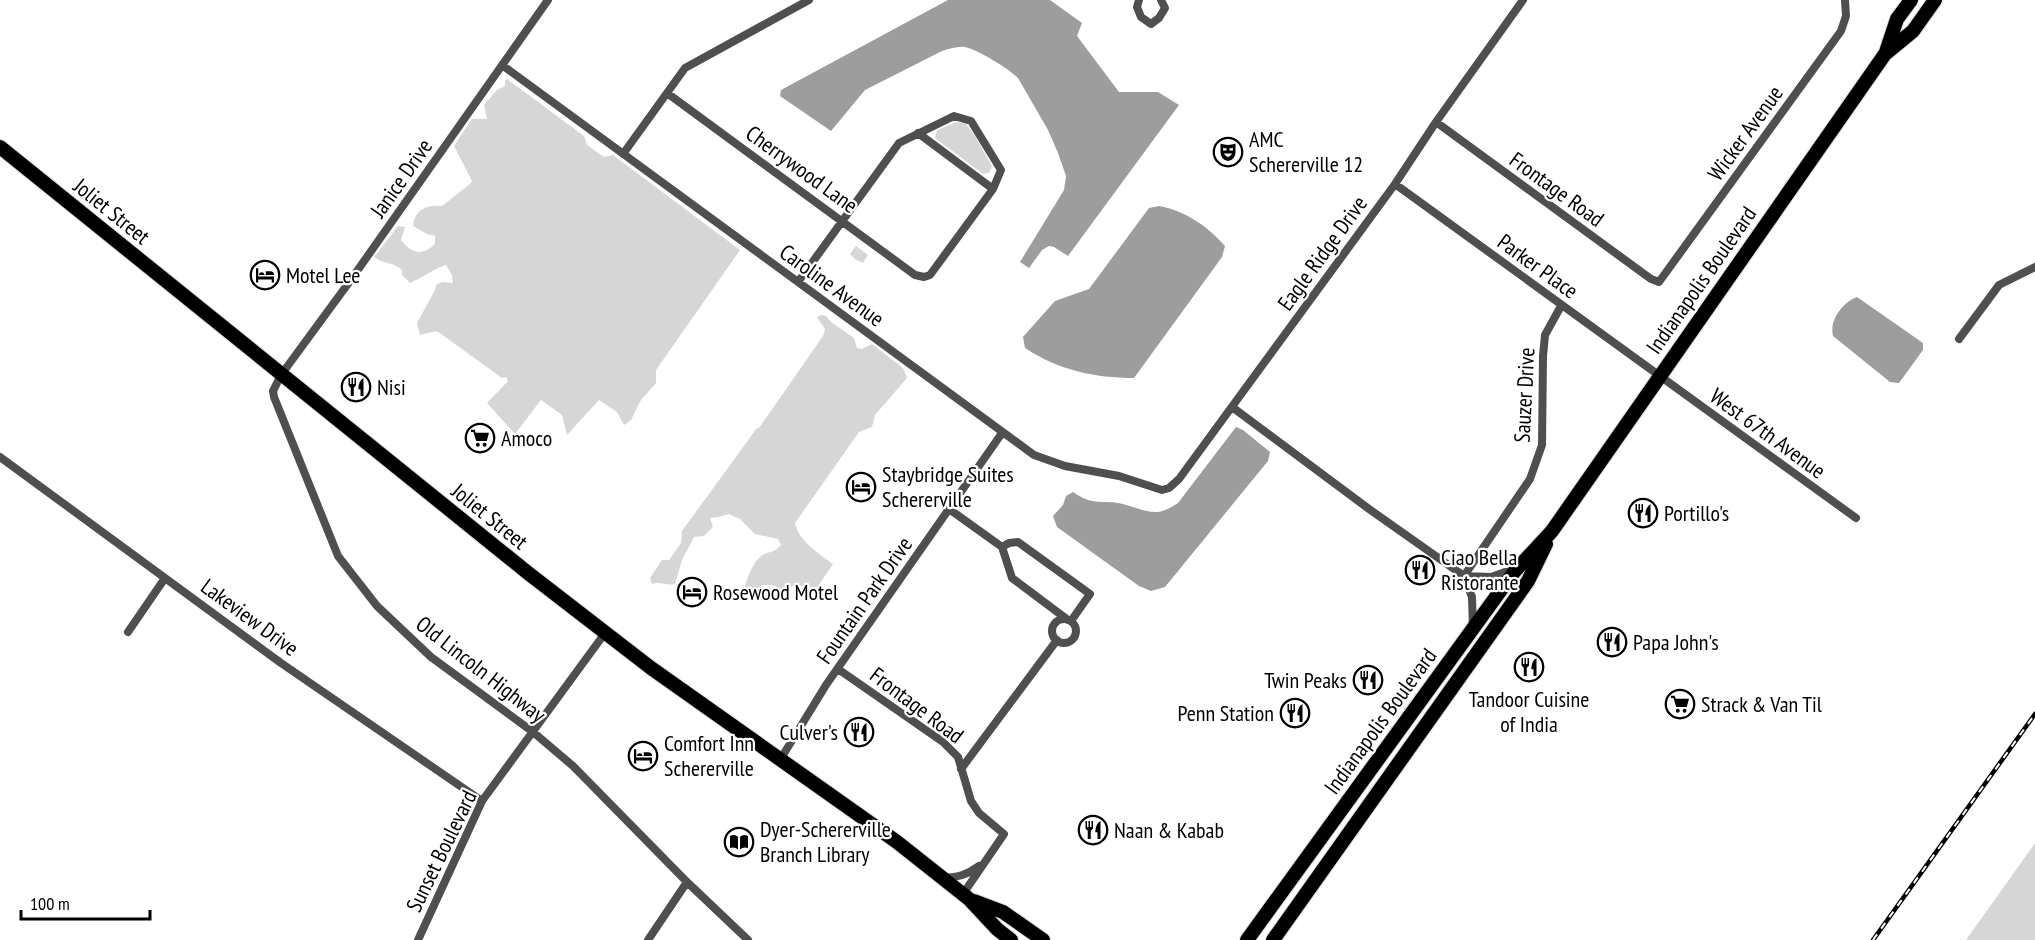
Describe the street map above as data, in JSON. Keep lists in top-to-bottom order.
{
  "streets": {
    "main road": ["Joliet Street", "Indianapolis Boulevard"],
    "street": [
      "Wicker Avenue",
      "Cherrywood Lane",
      "Janice Drive",
      "Frontage Road",
      "Eagle Ridge Drive",
      "Parker Place",
      "Caroline Avenue",
      "Sauzer Drive",
      "West 67th Avenue",
      "Fountain Park Drive",
      "Lakeview Drive",
      "Old Lincoln Highway",
      "Sunset Boulevard"
    ]
  },
  "crossings": [
    ["Wicker Avenue", "Frontage Road"],
    ["Janice Drive", "Joliet Street"],
    ["Janice Drive", "Caroline Avenue"],
    ["Janice Drive", "Old Lincoln Highway"],
    ["Frontage Road", "Joliet Street"],
    ["Frontage Road", "Eagle Ridge Drive"],
    ["Frontage Road", "Fountain Park Drive"],
    ["Joliet Street", "Fountain Park Drive"],
    ["Joliet Street", "Old Lincoln Highway"],
    ["Joliet Street", "Sunset Boulevard"],
    ["Eagle Ridge Drive", "Parker Place"],
    ["Eagle Ridge Drive", "Caroline Avenue"],
    ["Parker Place", "Indianapolis Boulevard"],
    ["Parker Place", "Sauzer Drive"],
    ["Parker Place", "West 67th Avenue"],
    ["Indianapolis Boulevard", "West 67th Avenue"],
    ["Caroline Avenue", "Fountain Park Drive"],
    ["Lakeview Drive", "Sunset Boulevard"],
    ["Old Lincoln Highway", "Sunset Boulevard"]
  ],
  "places": {
    "theatre": ["AMC Schererville 12"],
    "hotel": [
      "Motel Lee",
      "Staybridge Suites Schererville",
      "Rosewood Motel",
      "Comfort Inn Schererville"
    ],
    "restaurant": [
      "Nisi",
      "Portillo's",
      "Ciao Bella Ristorante",
      "Papa John's",
      "Tandoor Cuisine of India",
      "Twin Peaks",
      "Penn Station",
      "Culver's",
      "Naan & Kabab"
    ],
    "supermarket": ["Amoco", "Strack & Van Til"],
    "library": ["Dyer-Schererville Branch Library"]
  },
  "scale_bar": "100 m"
}
